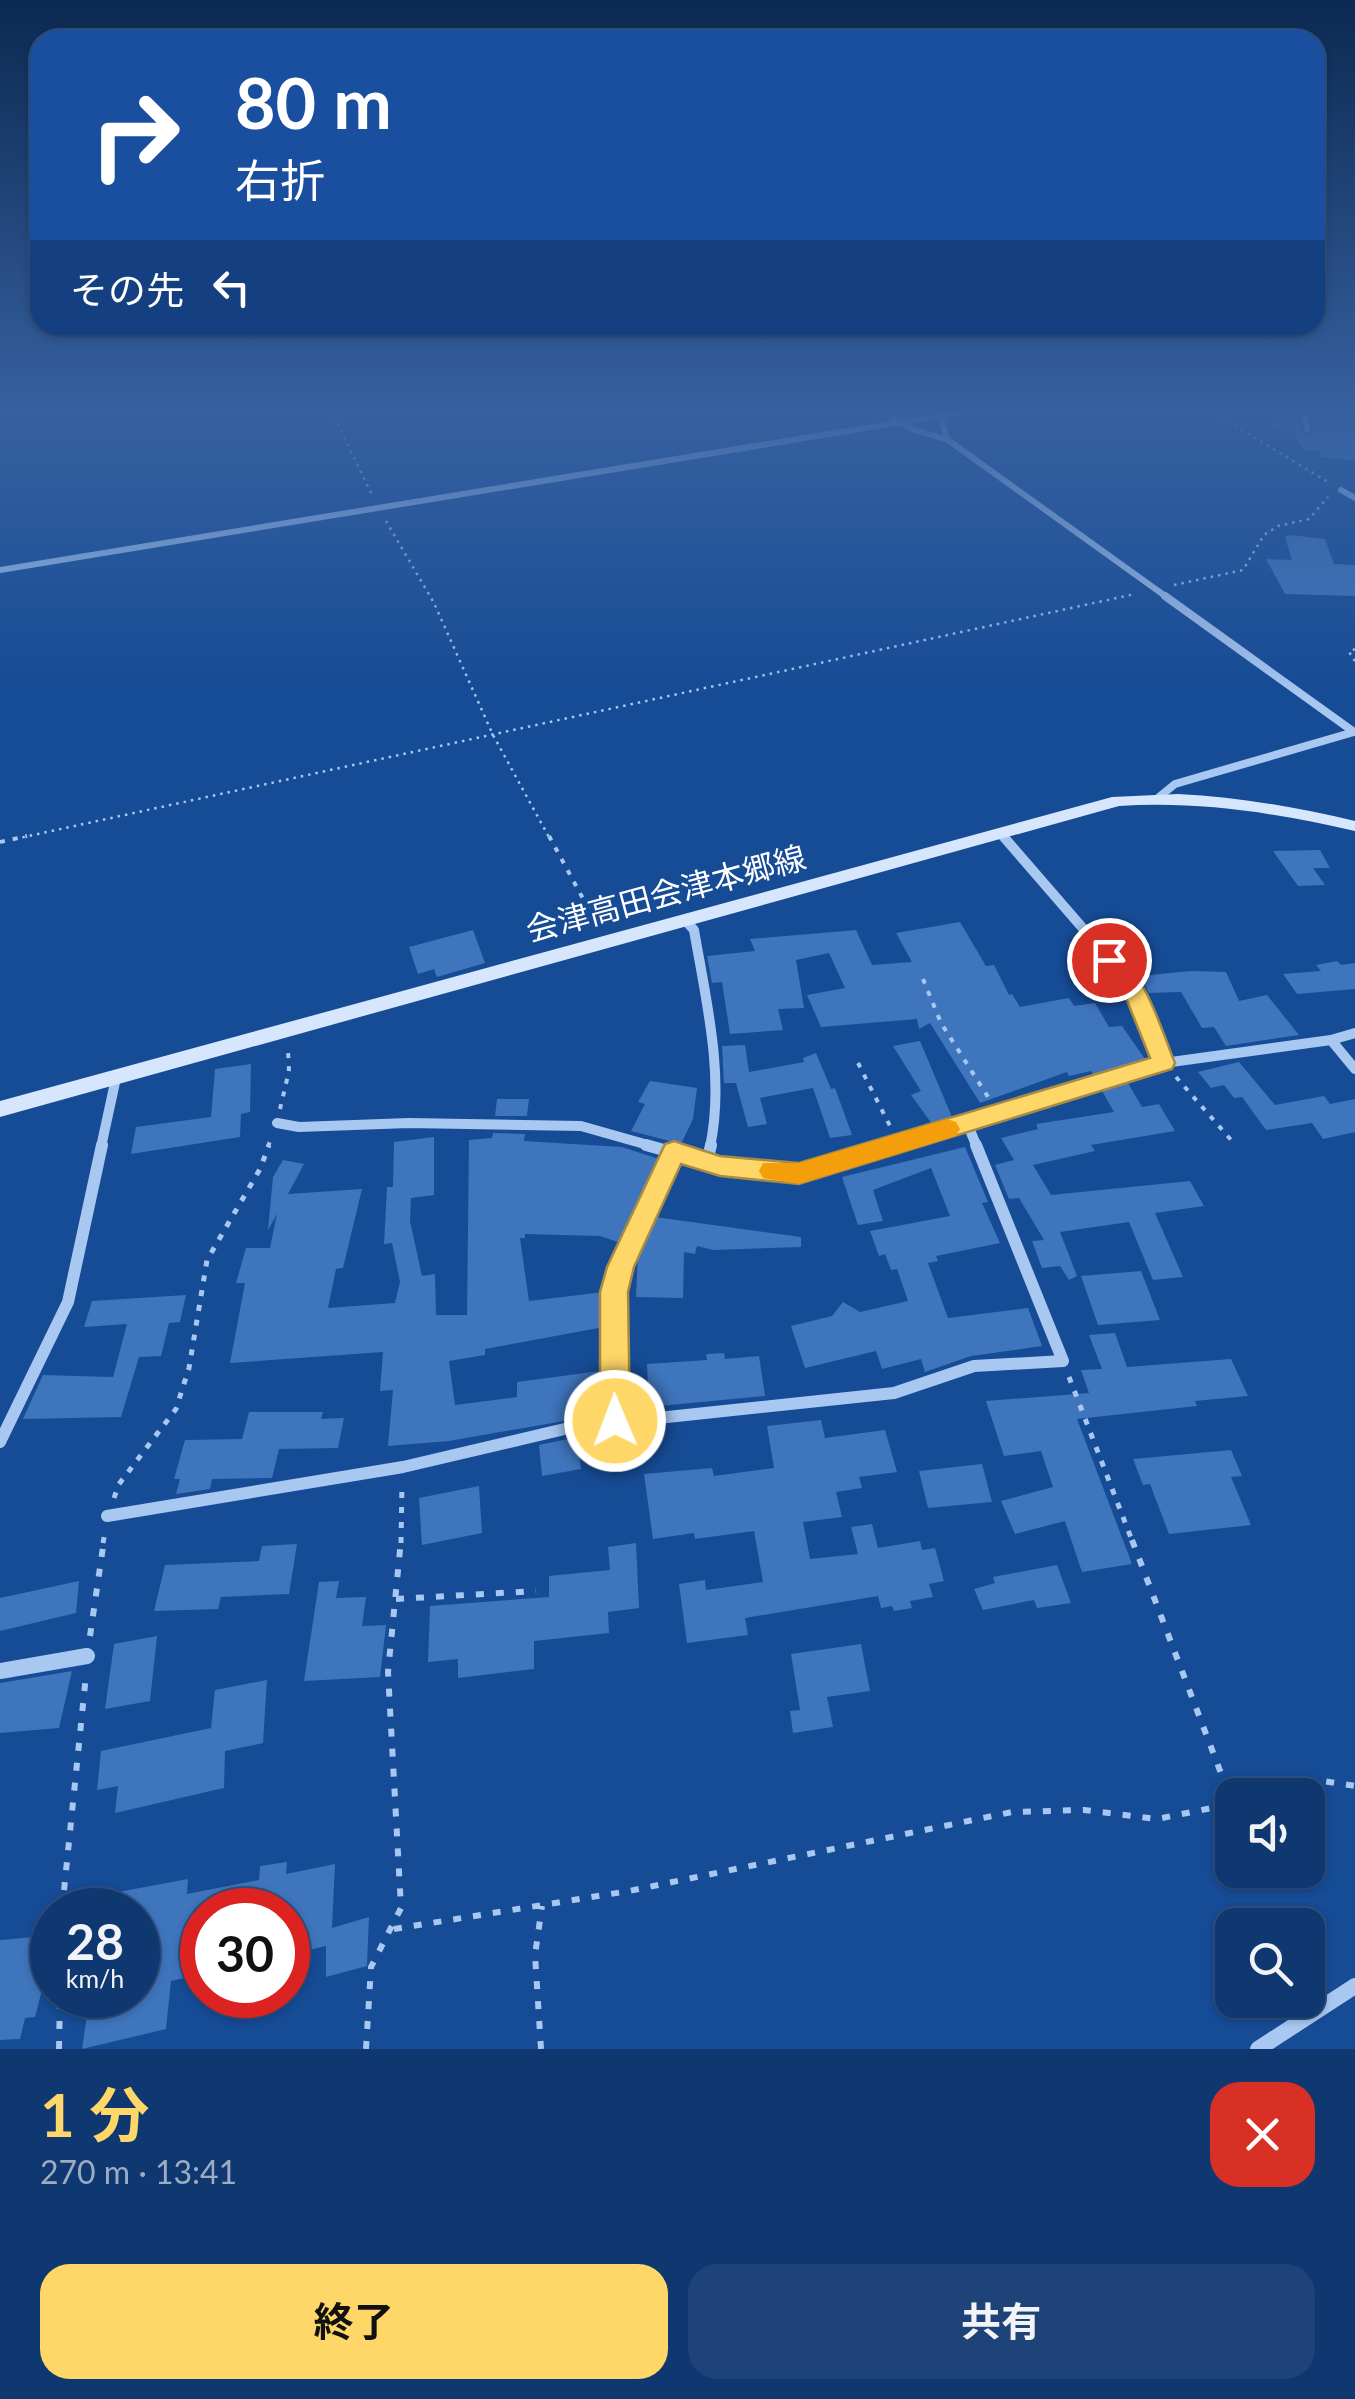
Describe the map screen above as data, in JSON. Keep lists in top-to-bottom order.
{
  "streets": {
    "main road": ["会津高田会津本郷線"]
  },
  "page": {
    "turn": ["80 m", "右折"],
    "then": "その先",
    "speed": "28 km/h",
    "limit": "30",
    "heading": ["1 分", "270 m · 13:41"],
    "buttons": ["終了", "共有"]
  }
}
